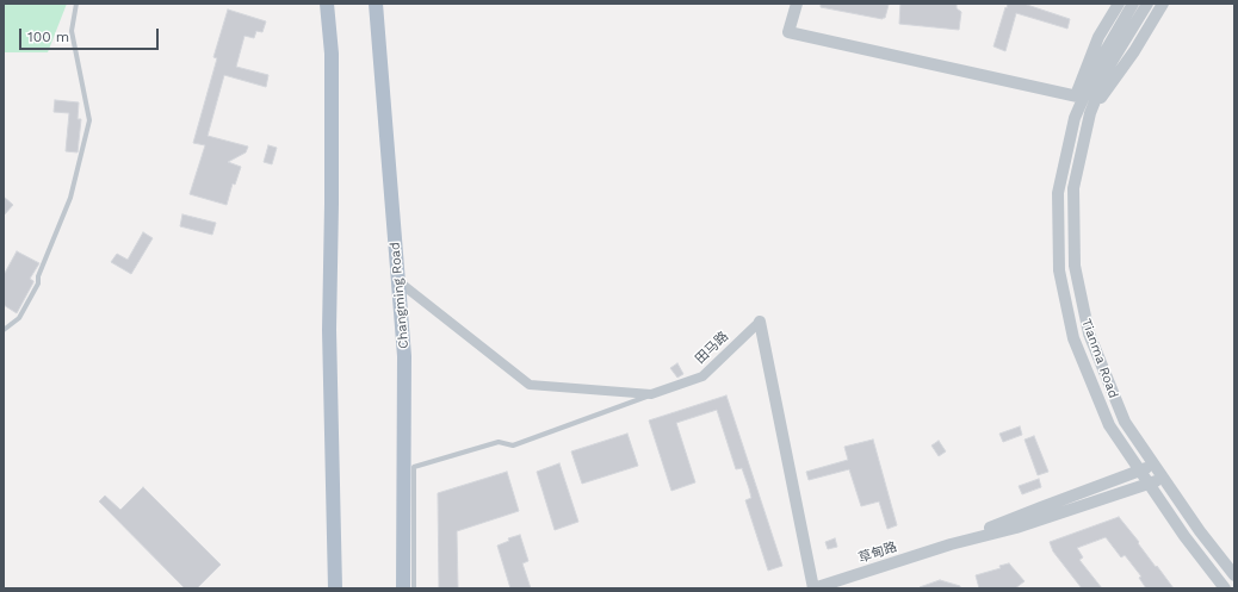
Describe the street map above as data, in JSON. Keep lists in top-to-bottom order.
{
  "streets": {
    "main road": ["Changming Road"],
    "street": ["田马路", "Tianma Road", "草甸路"]
  },
  "scale_bar": "100 m"
}
